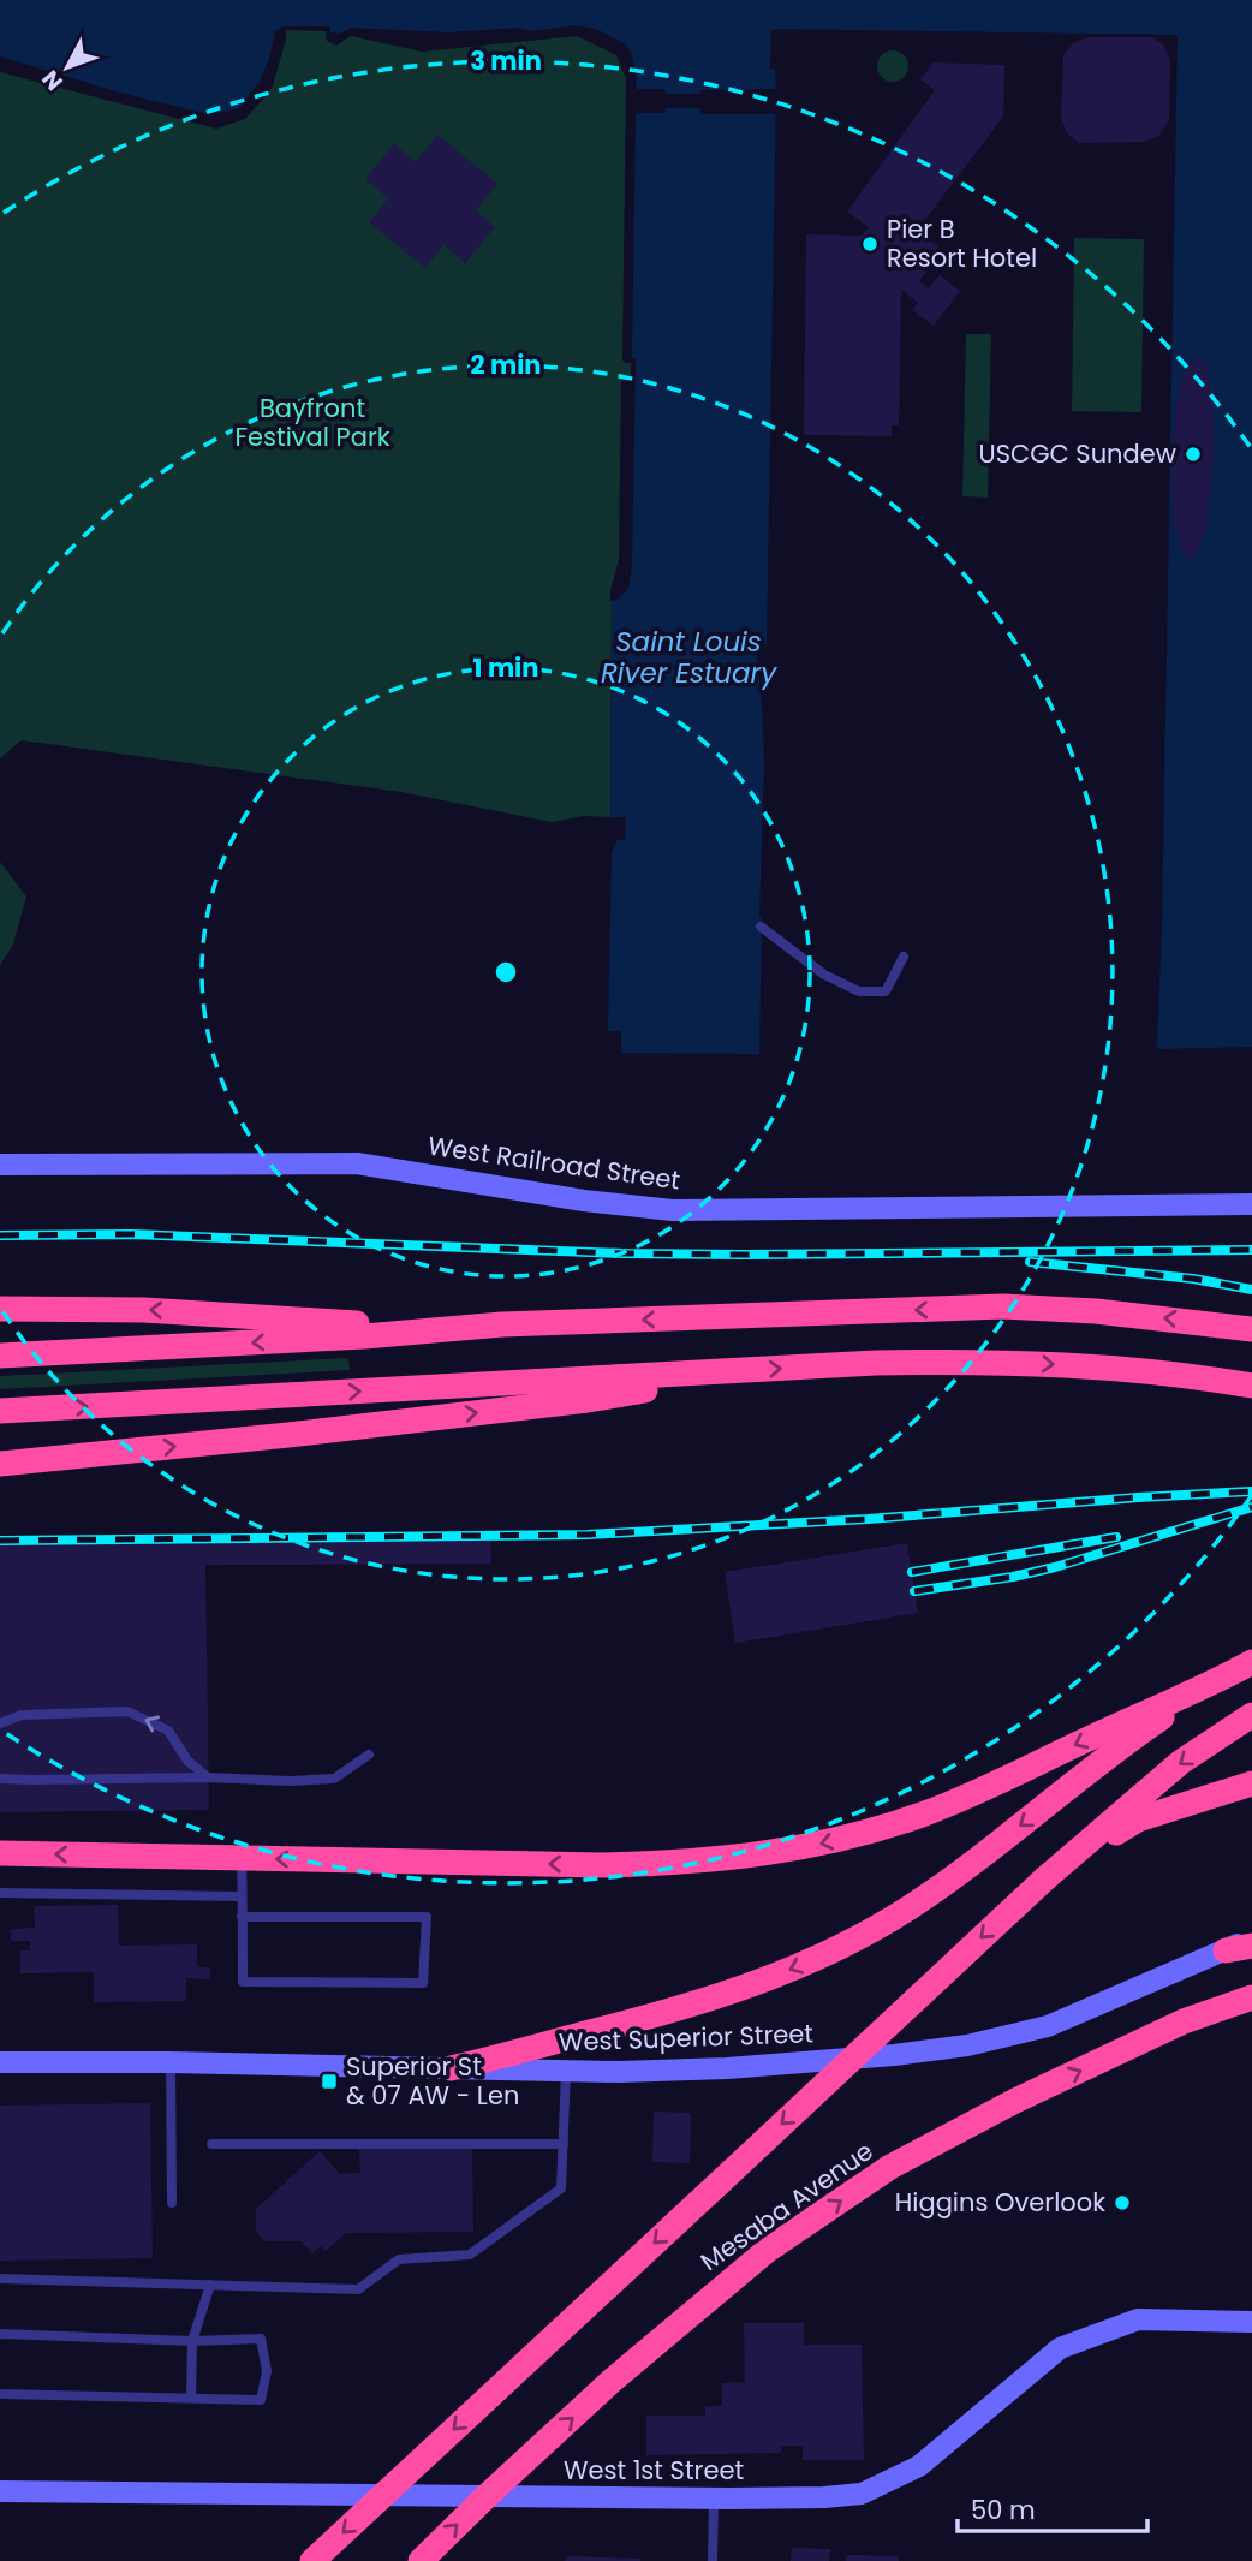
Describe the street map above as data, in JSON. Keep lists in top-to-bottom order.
{
  "streets": {
    "highway": ["Mesaba Avenue"],
    "street": ["West Railroad Street", "West Superior Street", "West 1st Street"]
  },
  "crossings": [
    ["Mesaba Avenue", "West 1st Street"]
  ],
  "water": ["Saint Louis River Estuary"],
  "parks": ["Bayfront Festival Park"],
  "places": {
    "other": ["Pier B Resort Hotel", "USCGC Sundew", "Higgins Overlook"],
    "transit": ["Superior St & 07 AW - Len"]
  },
  "scale_bar": "50 m",
  "north": "bottom left",
  "rings": ["3 min", "2 min", "1 min"]
}
